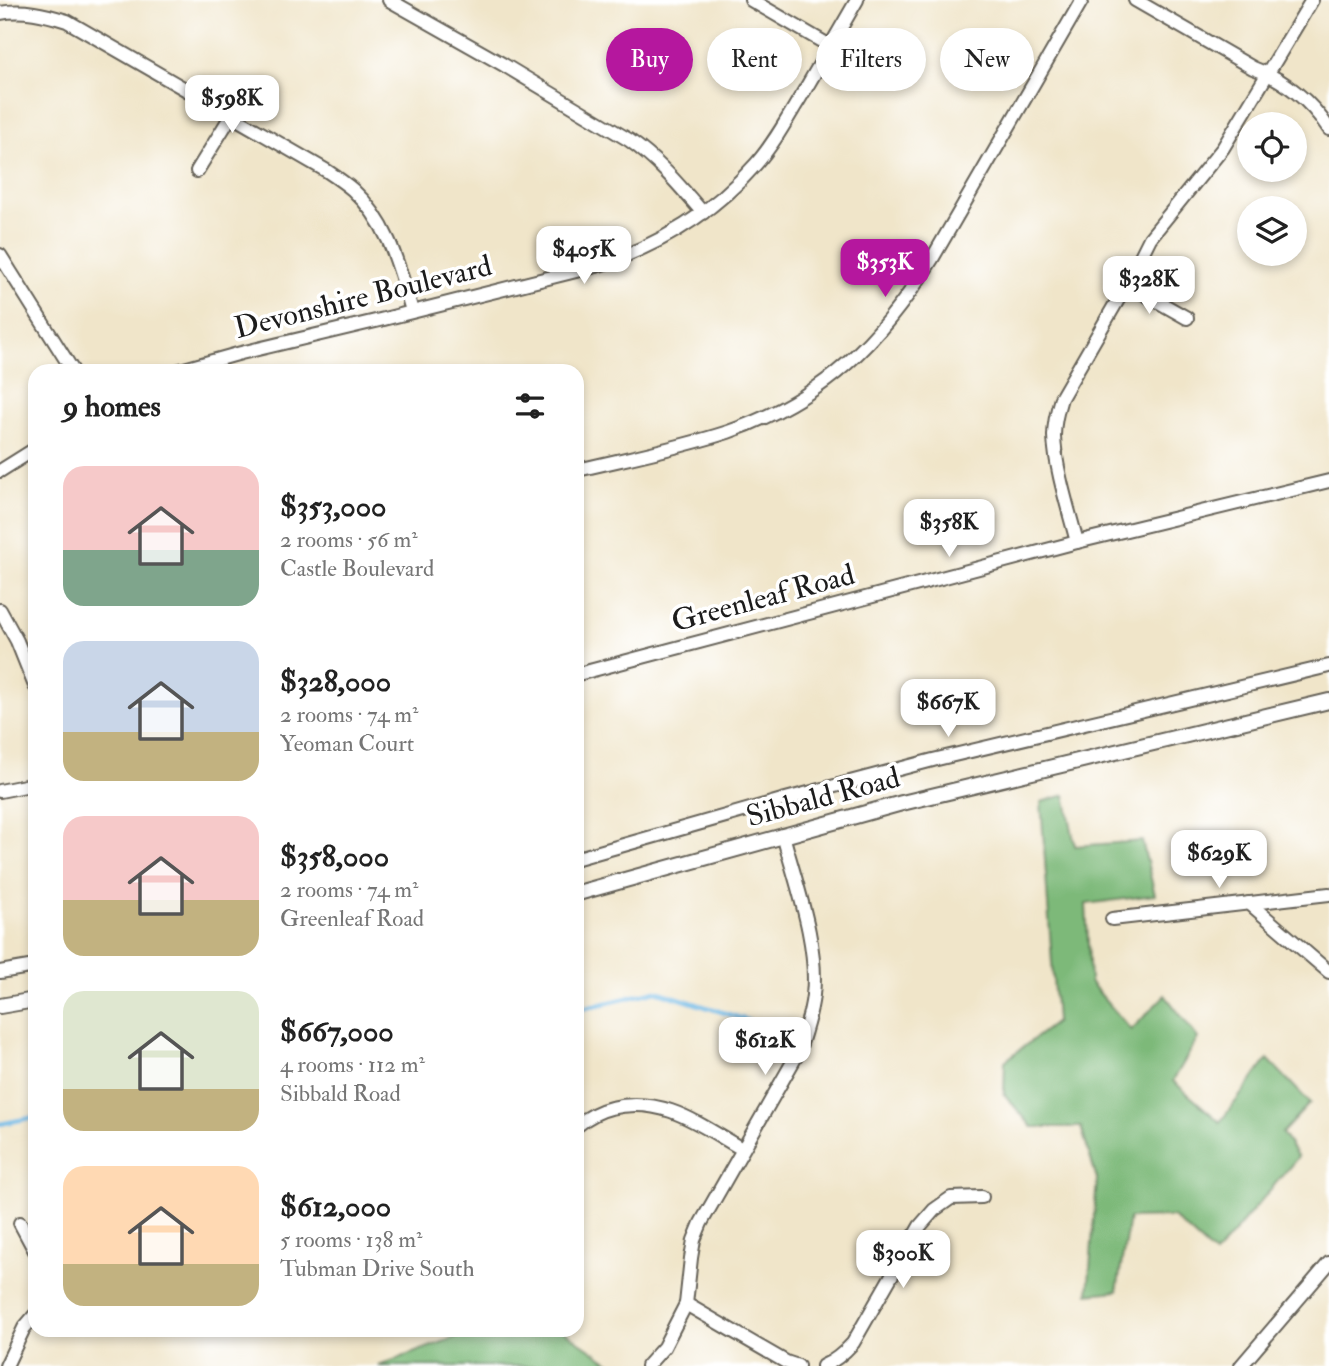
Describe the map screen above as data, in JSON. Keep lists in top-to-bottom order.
{
  "streets": {
    "street": ["Devonshire Boulevard", "Greenleaf Road", "Sibbald Road"]
  },
  "page": {
    "chip": [
      "Buy",
      "Rent",
      "Filters",
      "New"
    ],
    "price": [
      "$598K",
      "$405K",
      "$353K",
      "$328K",
      "$358K",
      "$667K",
      "$629K",
      "$612K",
      "$300K"
    ],
    "heading": "9 homes",
    "list": [
      {
        "name": "$353,000",
        "note": "2 rooms · 56 m² · Castle Boulevard"
      },
      {
        "name": "$328,000",
        "note": "2 rooms · 74 m² · Yeoman Court"
      },
      {
        "name": "$358,000",
        "note": "2 rooms · 74 m² · Greenleaf Road"
      },
      {
        "name": "$667,000",
        "note": "4 rooms · 112 m² · Sibbald Road"
      },
      {
        "name": "$612,000",
        "note": "5 rooms · 138 m² · Tubman Drive South"
      }
    ]
  }
}
